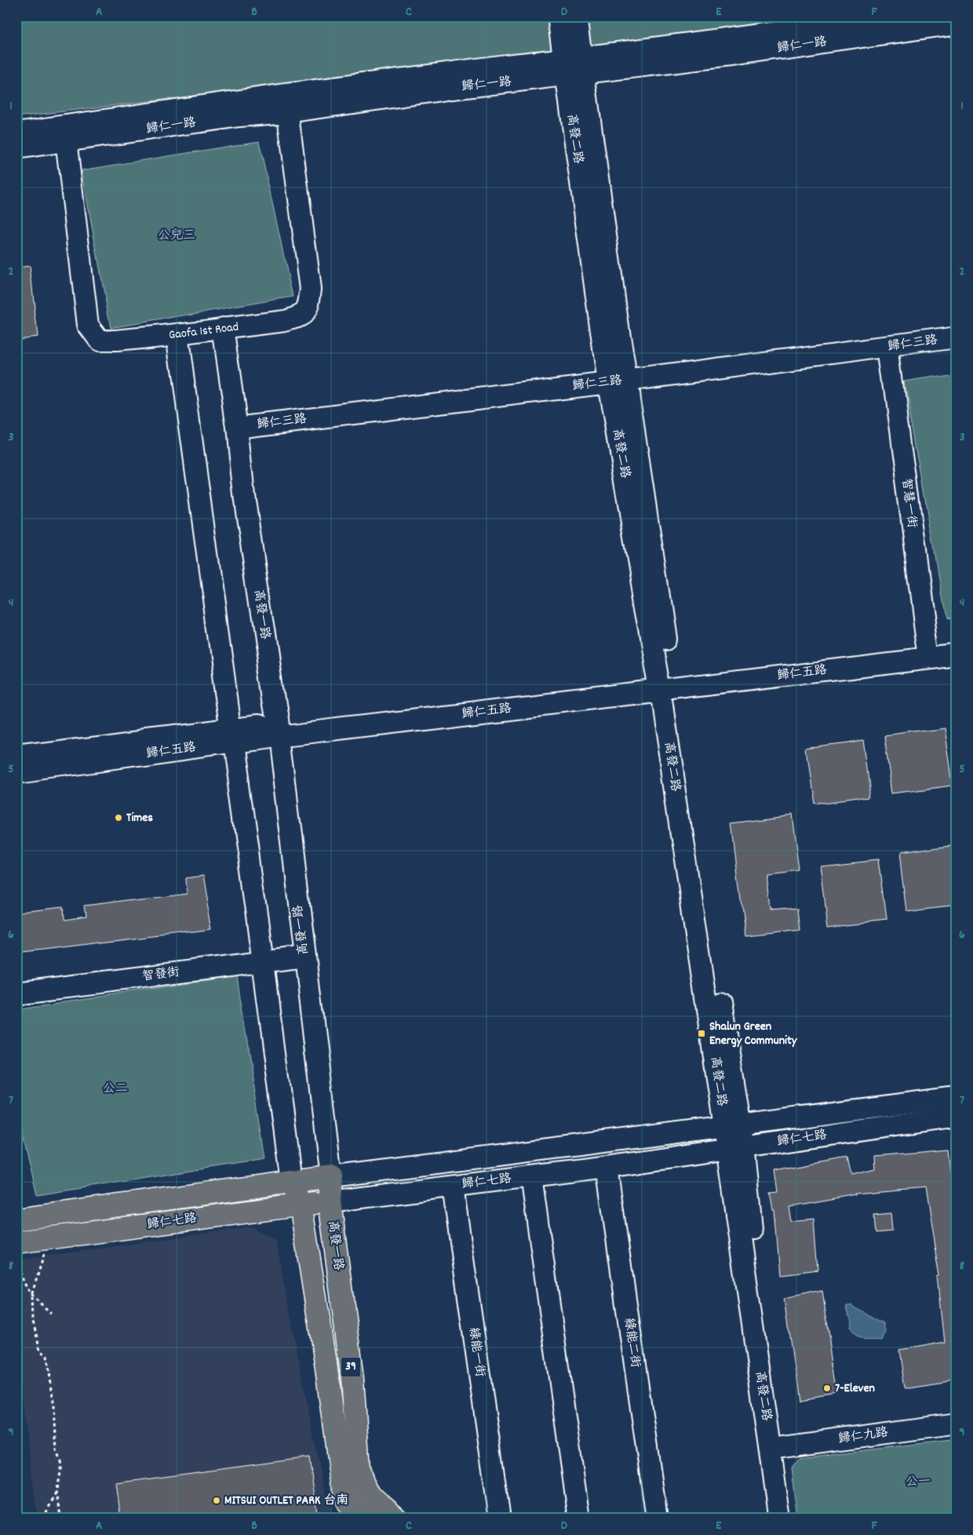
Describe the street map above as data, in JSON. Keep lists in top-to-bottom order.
{
  "streets": {
    "main road": ["高發一路", "歸仁七路", "39"],
    "street": [
      "歸仁一路",
      "高發二路",
      "Gaofa 1st Road",
      "歸仁三路",
      "智慧一街",
      "歸仁五路",
      "智發街",
      "綠能二街",
      "綠能一街",
      "歸仁九路"
    ]
  },
  "crossings": [
    ["歸仁一路", "高發二路"],
    ["歸仁一路", "Gaofa 1st Road"],
    ["高發二路", "歸仁三路"],
    ["高發二路", "歸仁五路"],
    ["高發二路", "歸仁七路"],
    ["高發二路", "歸仁九路"],
    ["Gaofa 1st Road", "高發一路"],
    ["歸仁三路", "智慧一街"],
    ["歸仁三路", "高發一路"],
    ["智慧一街", "歸仁五路"],
    ["高發一路", "歸仁五路"],
    ["高發一路", "智發街"],
    ["高發一路", "歸仁七路"],
    ["歸仁七路", "綠能二街"],
    ["歸仁七路", "綠能一街"],
    ["歸仁七路", "39"]
  ],
  "parks": ["公兒三", "公二", "公一"],
  "places": {
    "other": ["Times", "7-Eleven", "MITSUI OUTLET PARK 台南"],
    "transit": ["Shalun Green Energy Community"]
  },
  "grid": {
    "columns": [
      "A",
      "B",
      "C",
      "D",
      "E",
      "F"
    ],
    "rows": [
      "1",
      "2",
      "3",
      "4",
      "5",
      "6",
      "7",
      "8",
      "9"
    ]
  }
}
